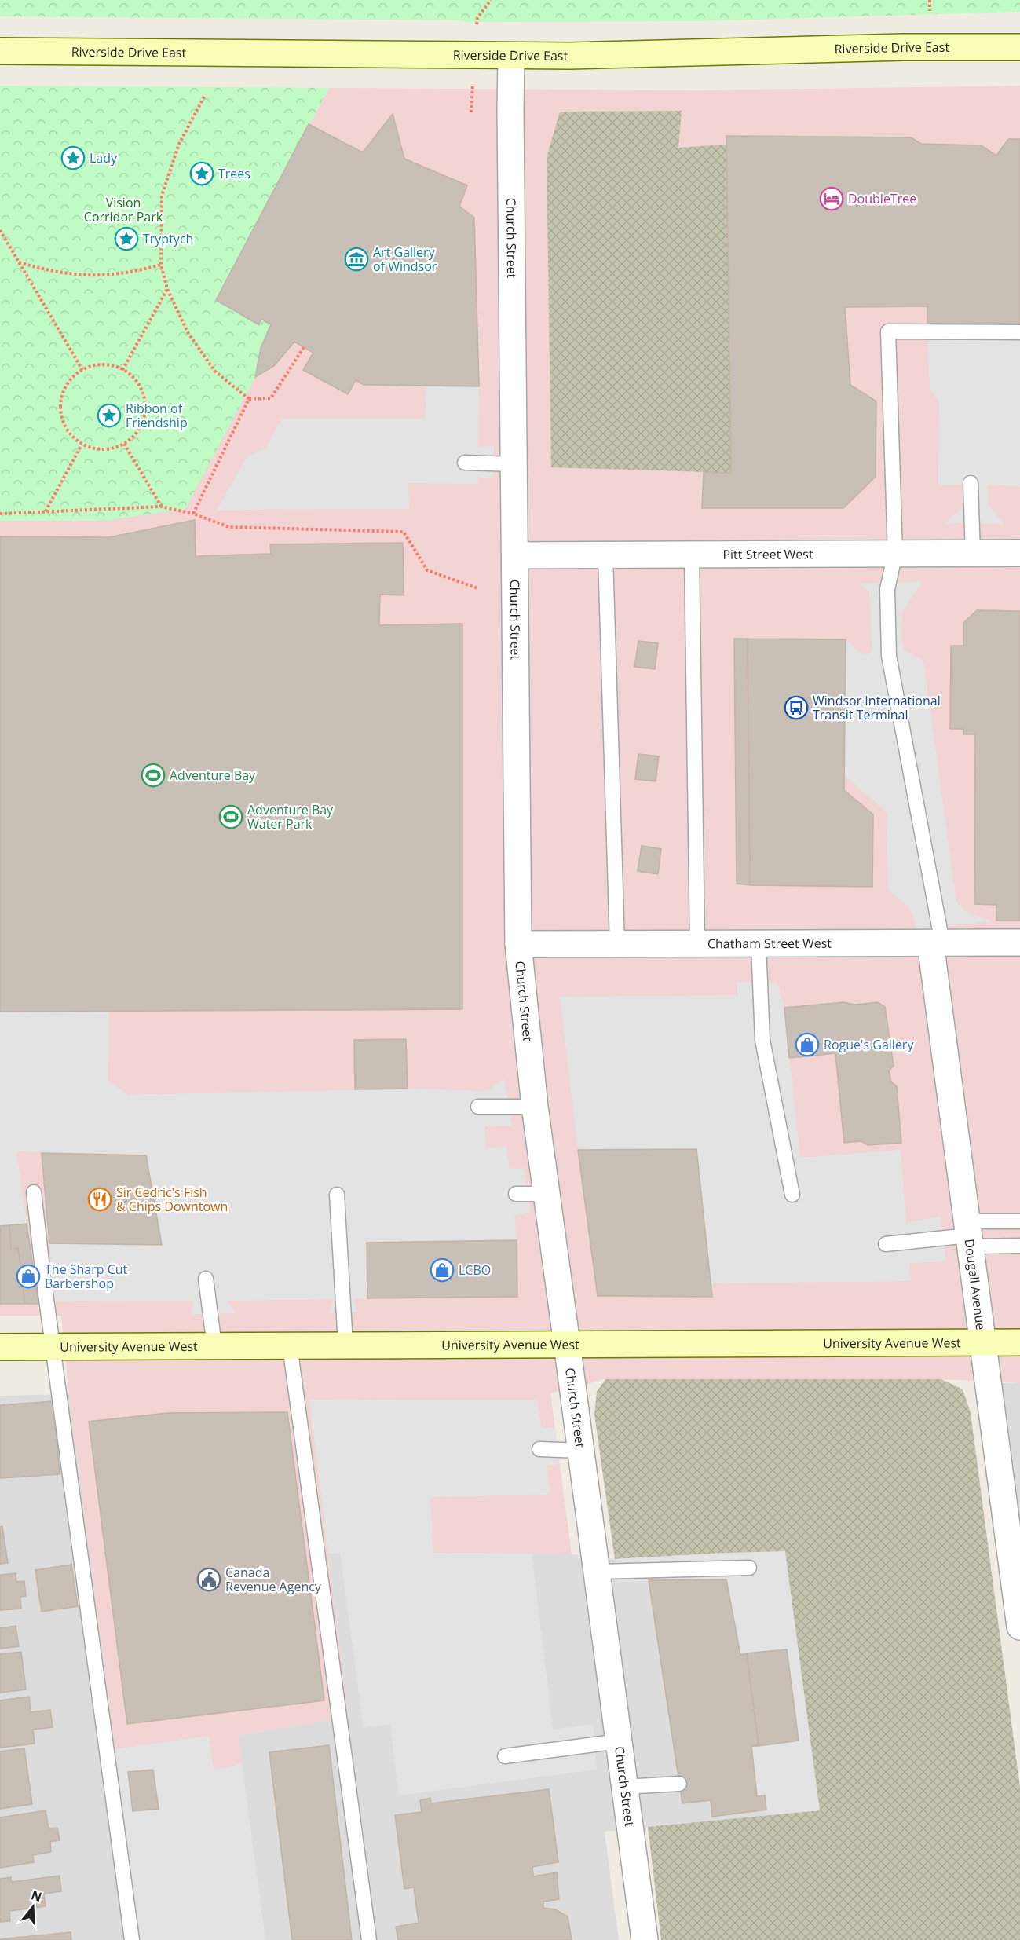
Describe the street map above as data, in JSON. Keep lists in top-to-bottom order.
{
  "streets": {
    "main road": ["Riverside Drive East", "University Avenue West"],
    "street": [
      "Church Street",
      "Pitt Street West",
      "Chatham Street West",
      "Dougall Avenue"
    ]
  },
  "crossings": [
    ["Riverside Drive East", "Church Street"],
    ["Church Street", "Pitt Street West"],
    ["Church Street", "Chatham Street West"],
    ["Church Street", "University Avenue West"],
    ["Chatham Street West", "Dougall Avenue"],
    ["Dougall Avenue", "University Avenue West"]
  ],
  "parks": ["Vision Corridor Park"],
  "places": {
    "place": [
      "Lady",
      "Trees",
      "Tryptych",
      "Ribbon of Friendship"
    ],
    "hotel": ["DoubleTree"],
    "museum": ["Art Gallery of Windsor"],
    "bus stop": ["Windsor International Transit Terminal"],
    "sports": ["Adventure Bay", "Adventure Bay Water Park"],
    "shop": ["Rogue's Gallery", "LCBO", "The Sharp Cut Barbershop"],
    "restaurant": ["Sir Cedric's Fish & Chips Downtown"],
    "public building": ["Canada Revenue Agency"]
  },
  "north": "top"
}
